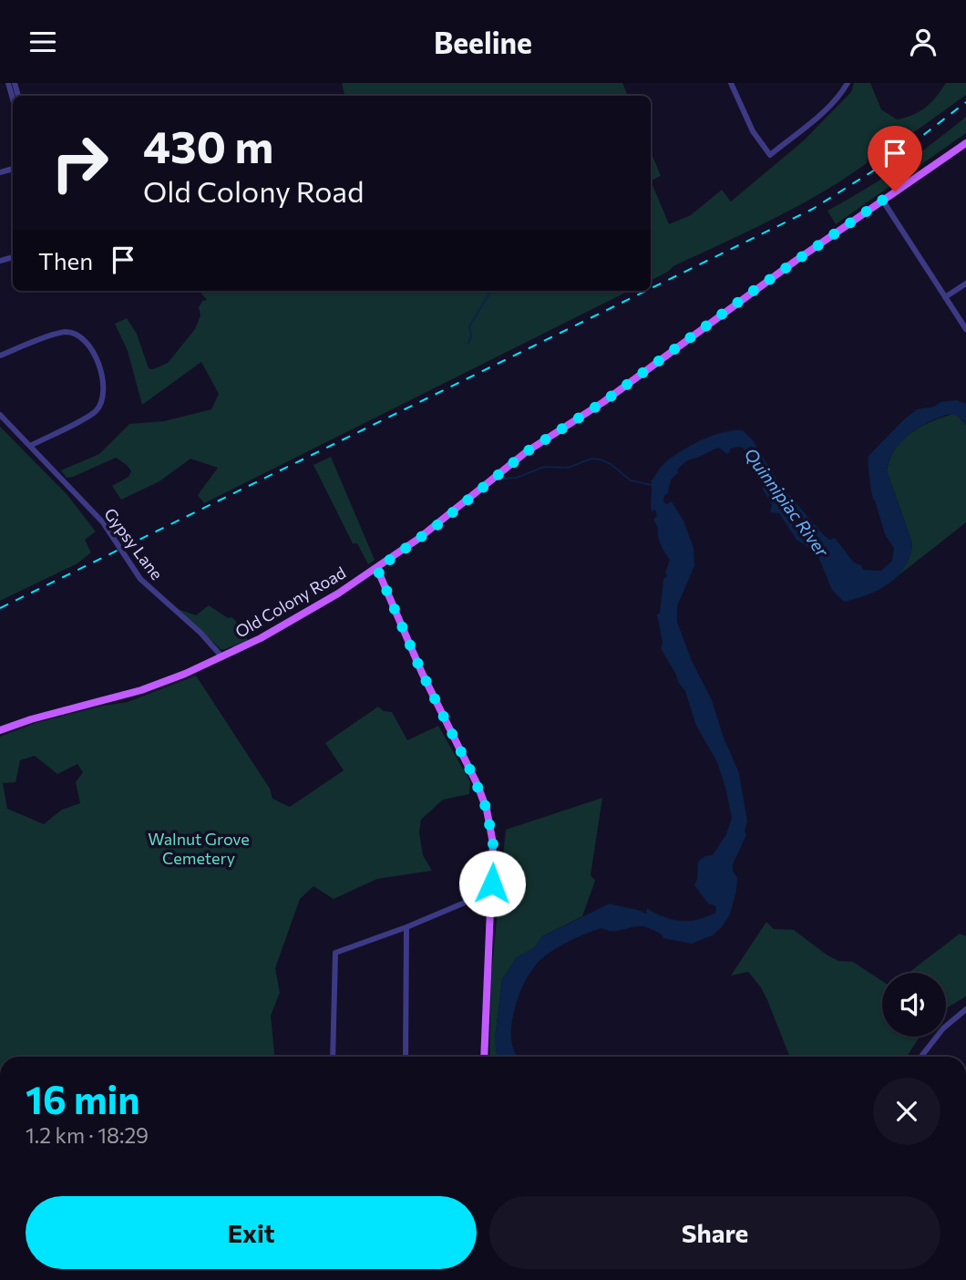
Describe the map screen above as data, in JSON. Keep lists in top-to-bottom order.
{
  "streets": {
    "main road": ["Old Colony Road"],
    "street": ["Gypsy Lane"]
  },
  "crossings": [
    ["Gypsy Lane", "Old Colony Road"]
  ],
  "water": ["Quinnipiac River"],
  "parks": ["Walnut Grove Cemetery"],
  "page": {
    "header": "Beeline",
    "turn": ["430 m", "Old Colony Road"],
    "then": "Then",
    "heading": ["16 min", "1.2 km · 18:29"],
    "buttons": ["Exit", "Share"]
  }
}
